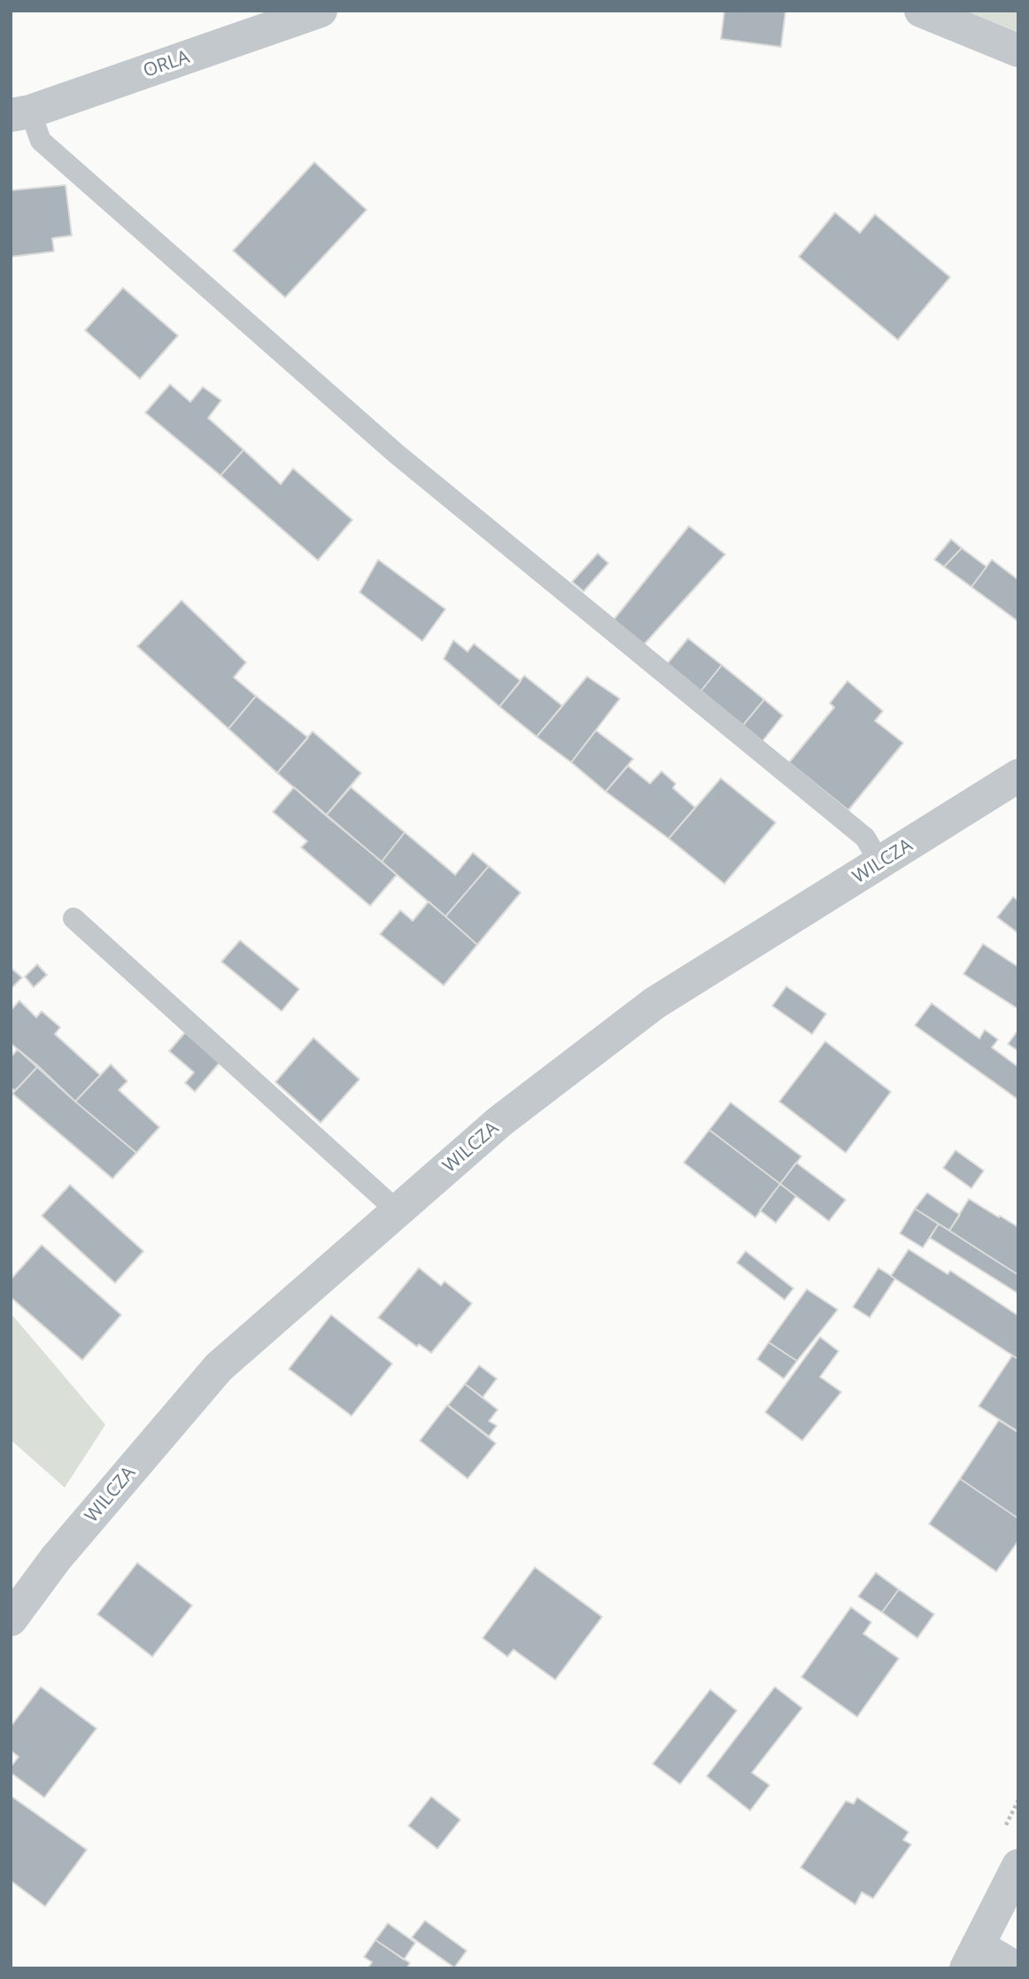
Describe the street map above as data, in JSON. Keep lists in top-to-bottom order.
{
  "streets": {
    "street": ["ORLA", "WILCZA"]
  }
}
